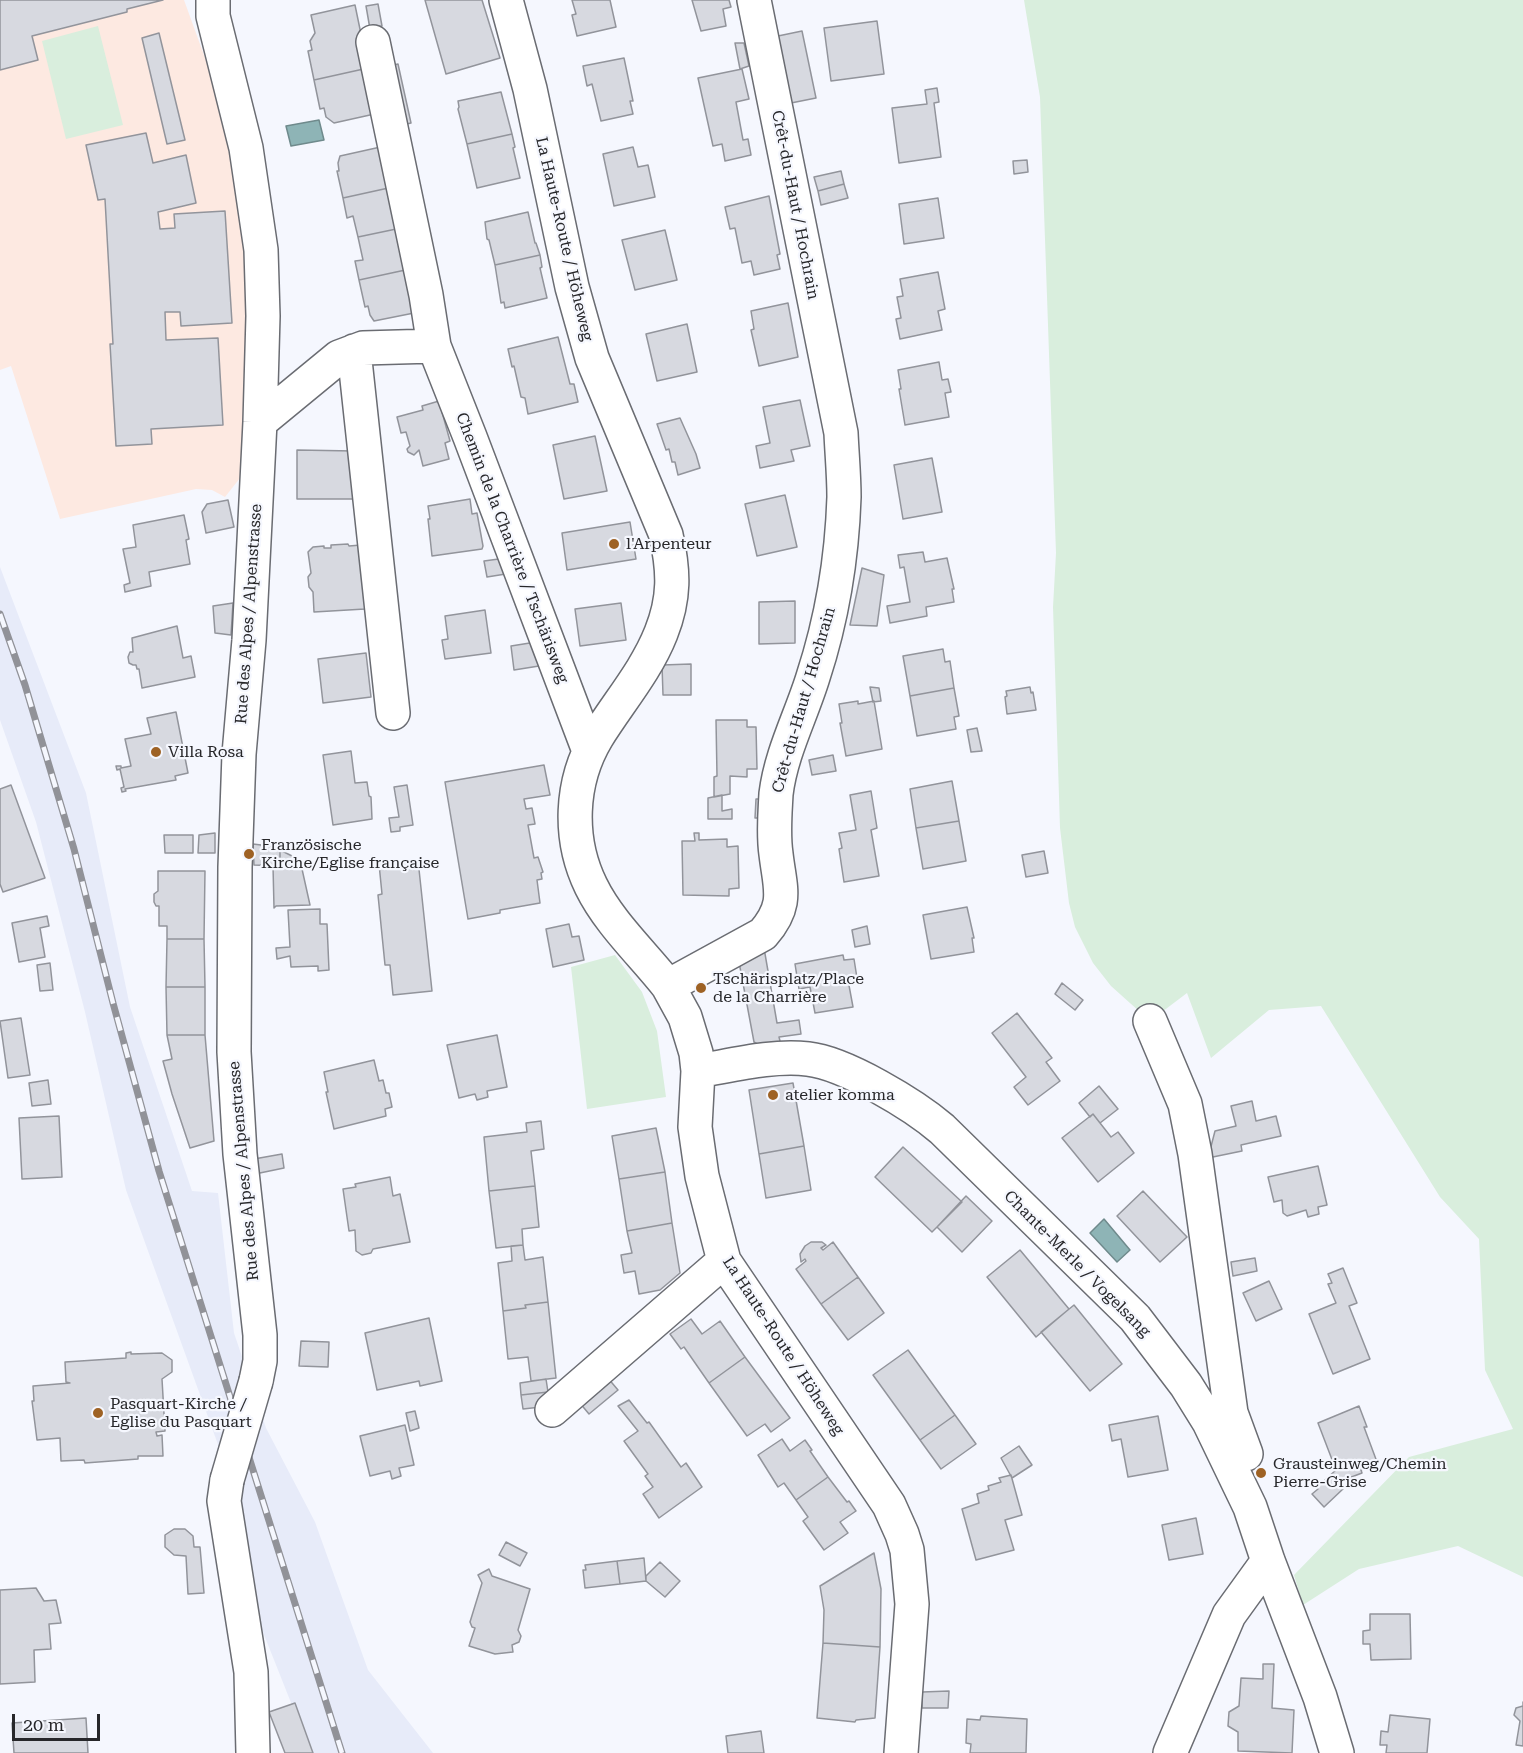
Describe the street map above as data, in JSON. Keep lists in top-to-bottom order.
{
  "streets": {
    "street": [
      "Crêt-du-Haut / Hochrain",
      "La Haute-Route / Höheweg",
      "Chemin de la Charrière / Tschärisweg",
      "Rue des Alpes / Alpenstrasse",
      "Chante-Merle / Vogelsang"
    ]
  },
  "crossings": [
    ["Crêt-du-Haut / Hochrain", "La Haute-Route / Höheweg"],
    ["La Haute-Route / Höheweg", "Chemin de la Charrière / Tschärisweg"],
    ["La Haute-Route / Höheweg", "Chante-Merle / Vogelsang"]
  ],
  "places": [
    "l'Arpenteur",
    "Villa Rosa",
    "Französische Kirche/Eglise française",
    "Tschärisplatz/Place de la Charrière",
    "atelier komma",
    "Pasquart-Kirche / Eglise du Pasquart",
    "Grausteinweg/Chemin Pierre-Grise"
  ],
  "scale_bar": "20 m"
}
